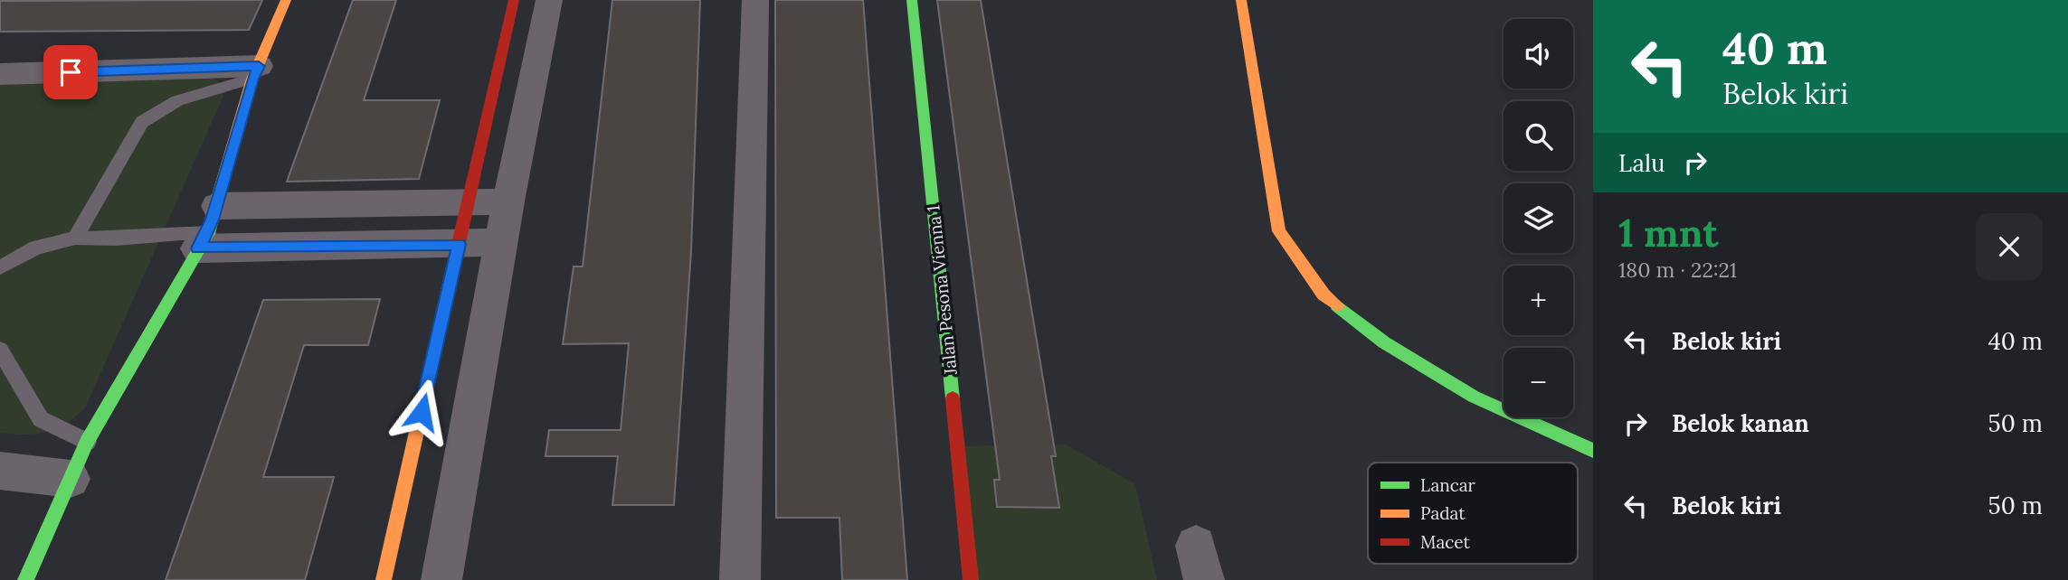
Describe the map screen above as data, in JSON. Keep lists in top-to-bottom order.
{
  "streets": {
    "street": ["Jalan Pesona Vienna 1"]
  },
  "legend": ["Lancar", "Padat", "Macet"],
  "page": {
    "turn": ["40 m", "Belok kiri"],
    "map_buttons": ["+", "−"],
    "then": "Lalu",
    "heading": ["1 mnt", "180 m · 22:21"],
    "list": [
      {
        "name": "Belok kiri",
        "value": "40 m"
      },
      {
        "name": "Belok kanan",
        "value": "50 m"
      },
      {
        "name": "Belok kiri",
        "value": "50 m"
      }
    ]
  }
}
